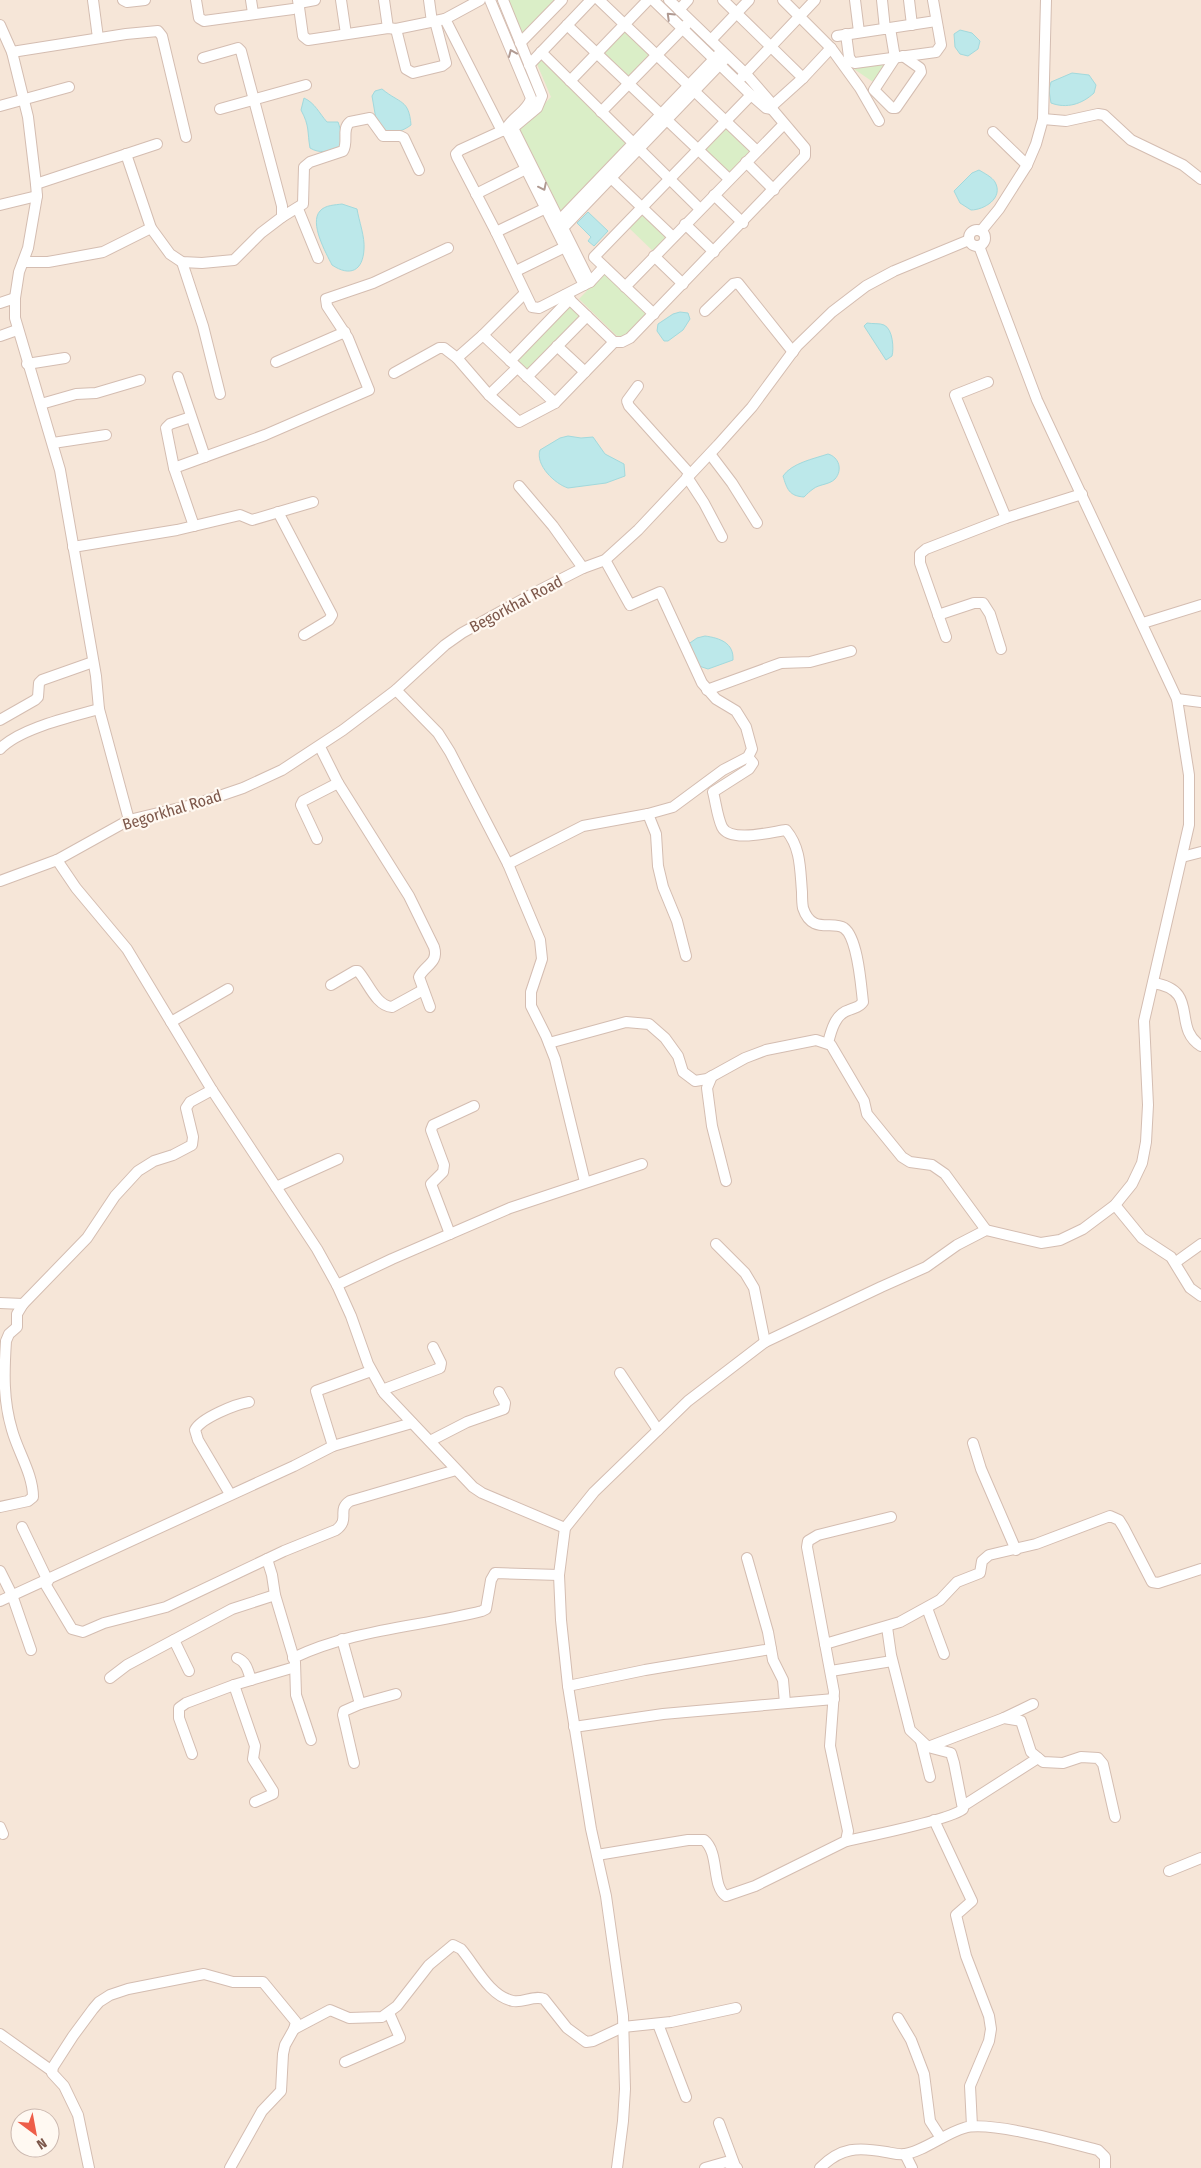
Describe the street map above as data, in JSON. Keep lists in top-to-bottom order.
{
  "streets": {
    "street": ["Begorkhal Road"]
  },
  "north": "bottom right"
}
